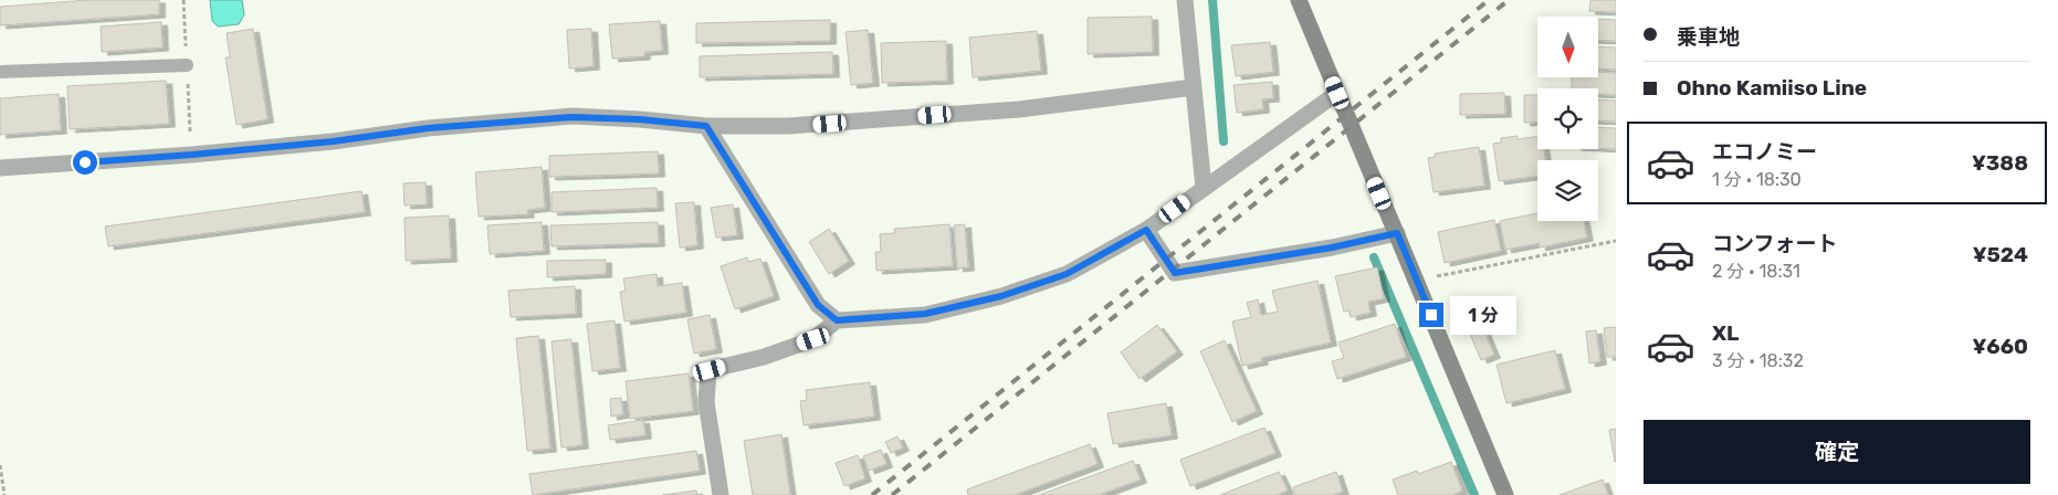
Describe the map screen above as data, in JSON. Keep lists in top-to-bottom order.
{
  "north": "bottom",
  "page": {
    "banner": ["乗車地", "Ohno Kamiiso Line"],
    "list": [
      {
        "name": "エコノミー",
        "note": "1 分 · 18:30",
        "value": "¥388"
      },
      {
        "name": "コンフォート",
        "note": "2 分 · 18:31",
        "value": "¥524"
      },
      {
        "name": "XL",
        "note": "3 分 · 18:32",
        "value": "¥660"
      }
    ],
    "bubble": "1 分",
    "buttons": "確定"
  }
}
